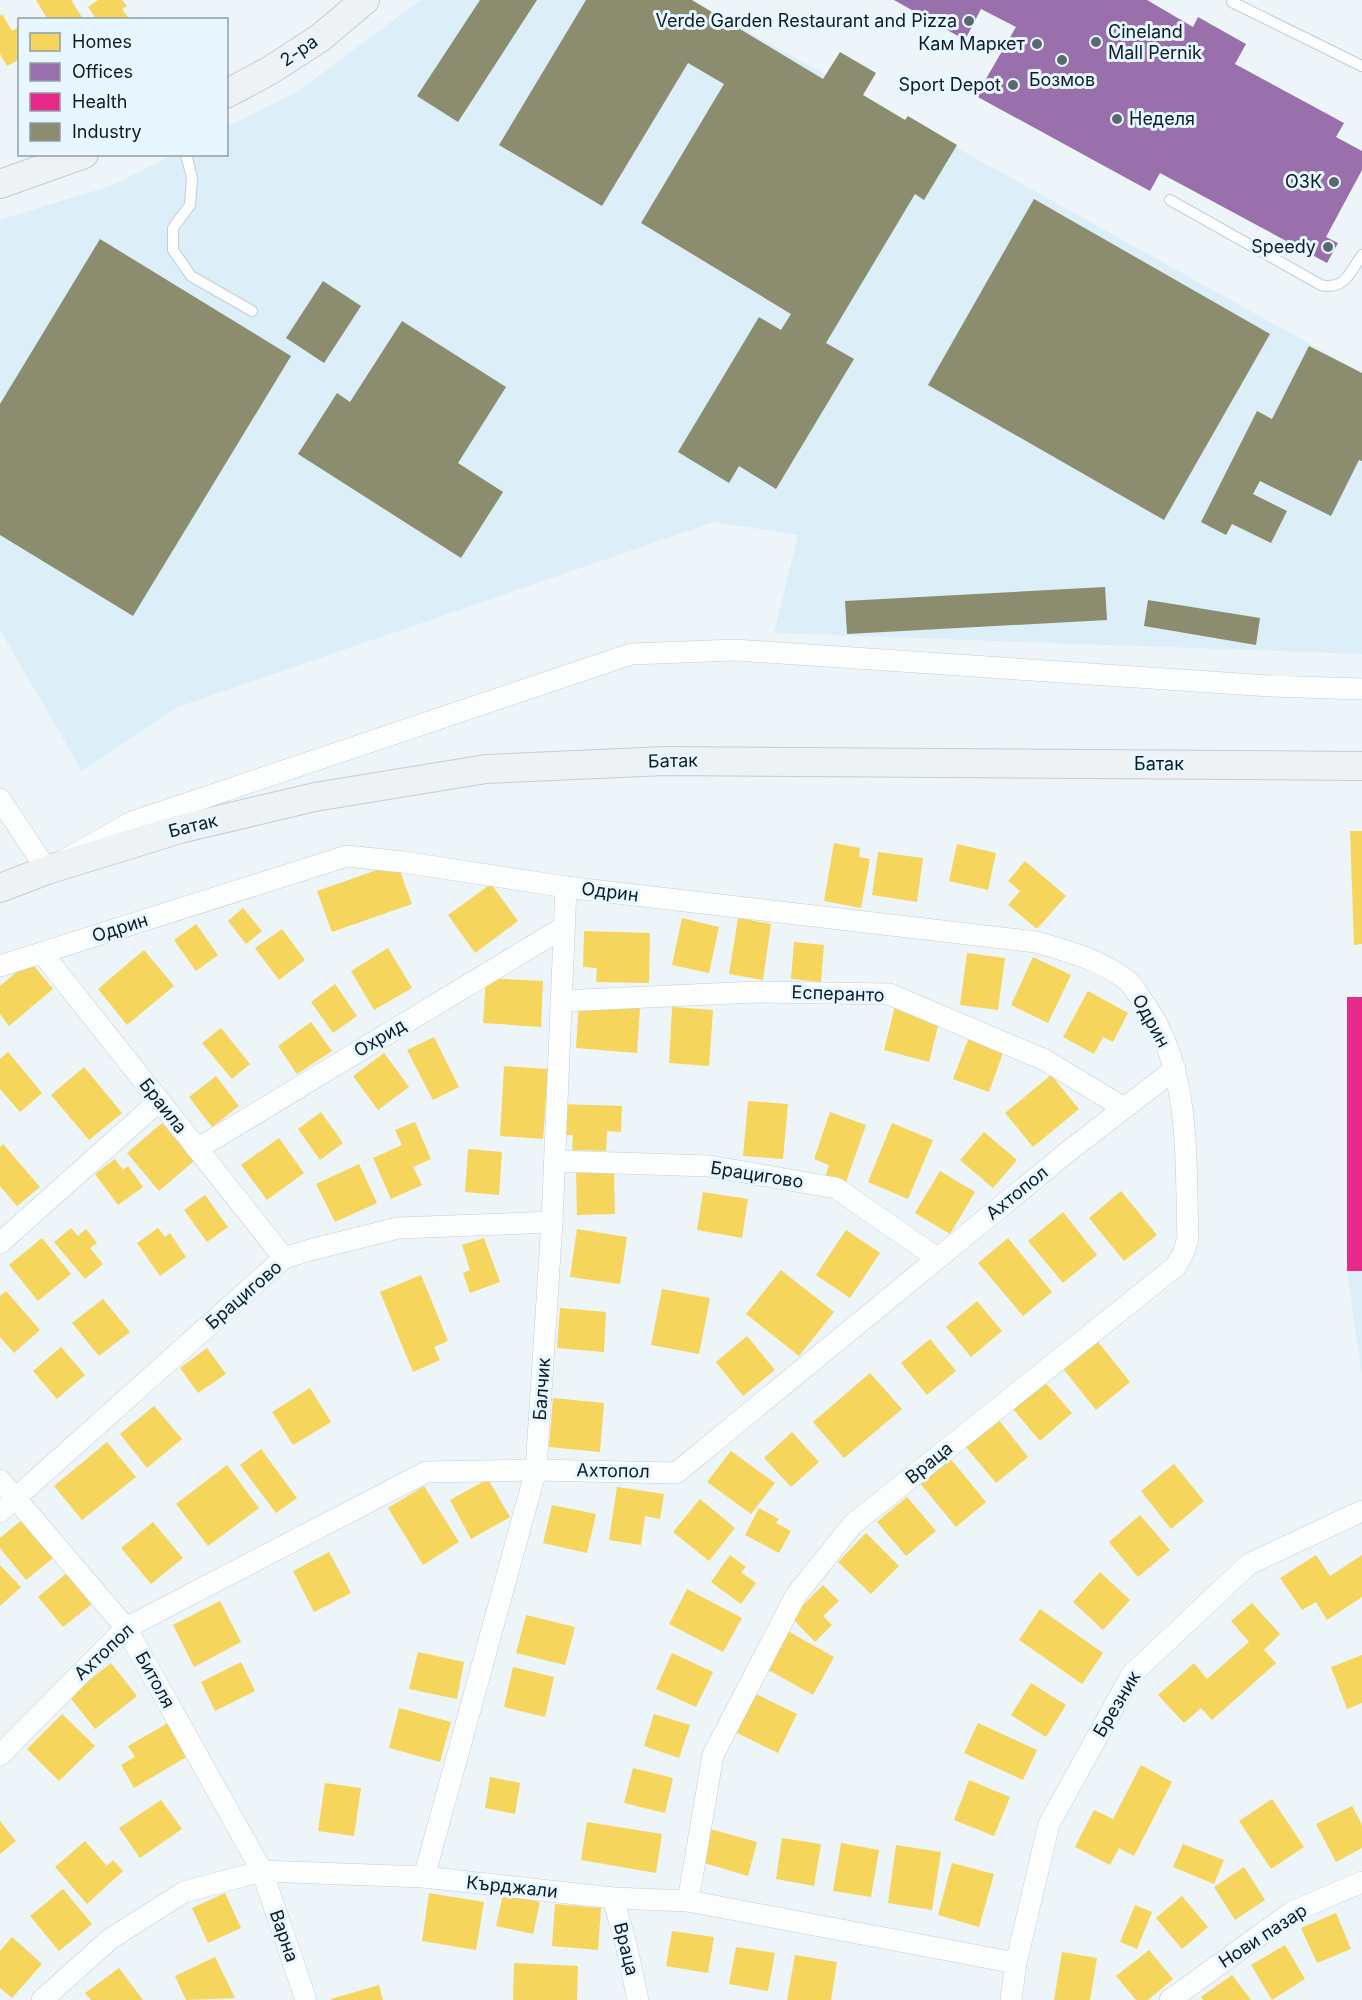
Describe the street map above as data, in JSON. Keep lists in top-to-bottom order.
{
  "streets": {
    "street": [
      "2-ра",
      "Батак",
      "Одрин",
      "Есперанто",
      "Охрид",
      "Браила",
      "Брацигово",
      "Ахтопол",
      "Балчик",
      "Враца",
      "Битоля",
      "Брезник",
      "Кърджали",
      "Варна",
      "Нови пазар"
    ]
  },
  "crossings": [
    ["Одрин", "Браила"],
    ["Одрин", "Ахтопол"],
    ["Одрин", "Балчик"],
    ["Одрин", "Враца"],
    ["Есперанто", "Ахтопол"],
    ["Есперанто", "Балчик"],
    ["Охрид", "Браила"],
    ["Охрид", "Балчик"],
    ["Браила", "Брацигово"],
    ["Брацигово", "Ахтопол"],
    ["Брацигово", "Балчик"],
    ["Брацигово", "Битоля"],
    ["Ахтопол", "Балчик"],
    ["Ахтопол", "Враца"],
    ["Ахтопол", "Битоля"],
    ["Балчик", "Кърджали"],
    ["Враца", "Кърджали"],
    ["Битоля", "Кърджали"],
    ["Битоля", "Варна"],
    ["Брезник", "Кърджали"],
    ["Кърджали", "Варна"]
  ],
  "places": [
    "Verde Garden Restaurant and Pizza",
    "Cineland Mall Pernik",
    "Кам Маркет",
    "Бозмов",
    "Sport Depot",
    "Неделя",
    "ОЗК",
    "Speedy"
  ],
  "legend": [
    "Homes",
    "Offices",
    "Health",
    "Industry"
  ]
}
